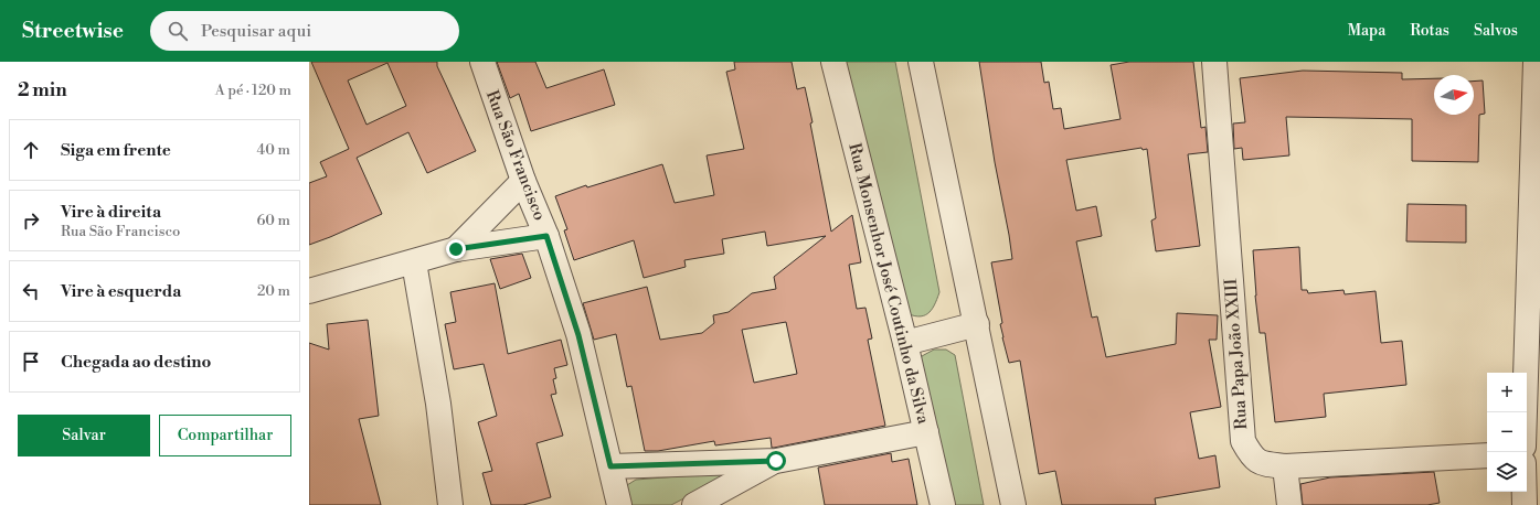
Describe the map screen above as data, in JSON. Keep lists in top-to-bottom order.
{
  "streets": {
    "street": ["Rua São Francisco", "Rua Monsenhor José Coutinho da Silva", "Rua Papa João XXIII"]
  },
  "north": "right",
  "page": {
    "header": "Streetwise",
    "search": "Pesquisar aqui",
    "nav": ["Mapa", "Rotas", "Salvos"],
    "heading": ["2 min", "A pé · 120 m"],
    "list": [
      ["Siga em frente", "40 m"],
      ["Vire à direita", "Rua São Francisco", "60 m"],
      ["Vire à esquerda", "20 m"],
      "Chegada ao destino"
    ],
    "map_buttons": ["+", "−"],
    "buttons": ["Salvar", "Compartilhar"]
  }
}
